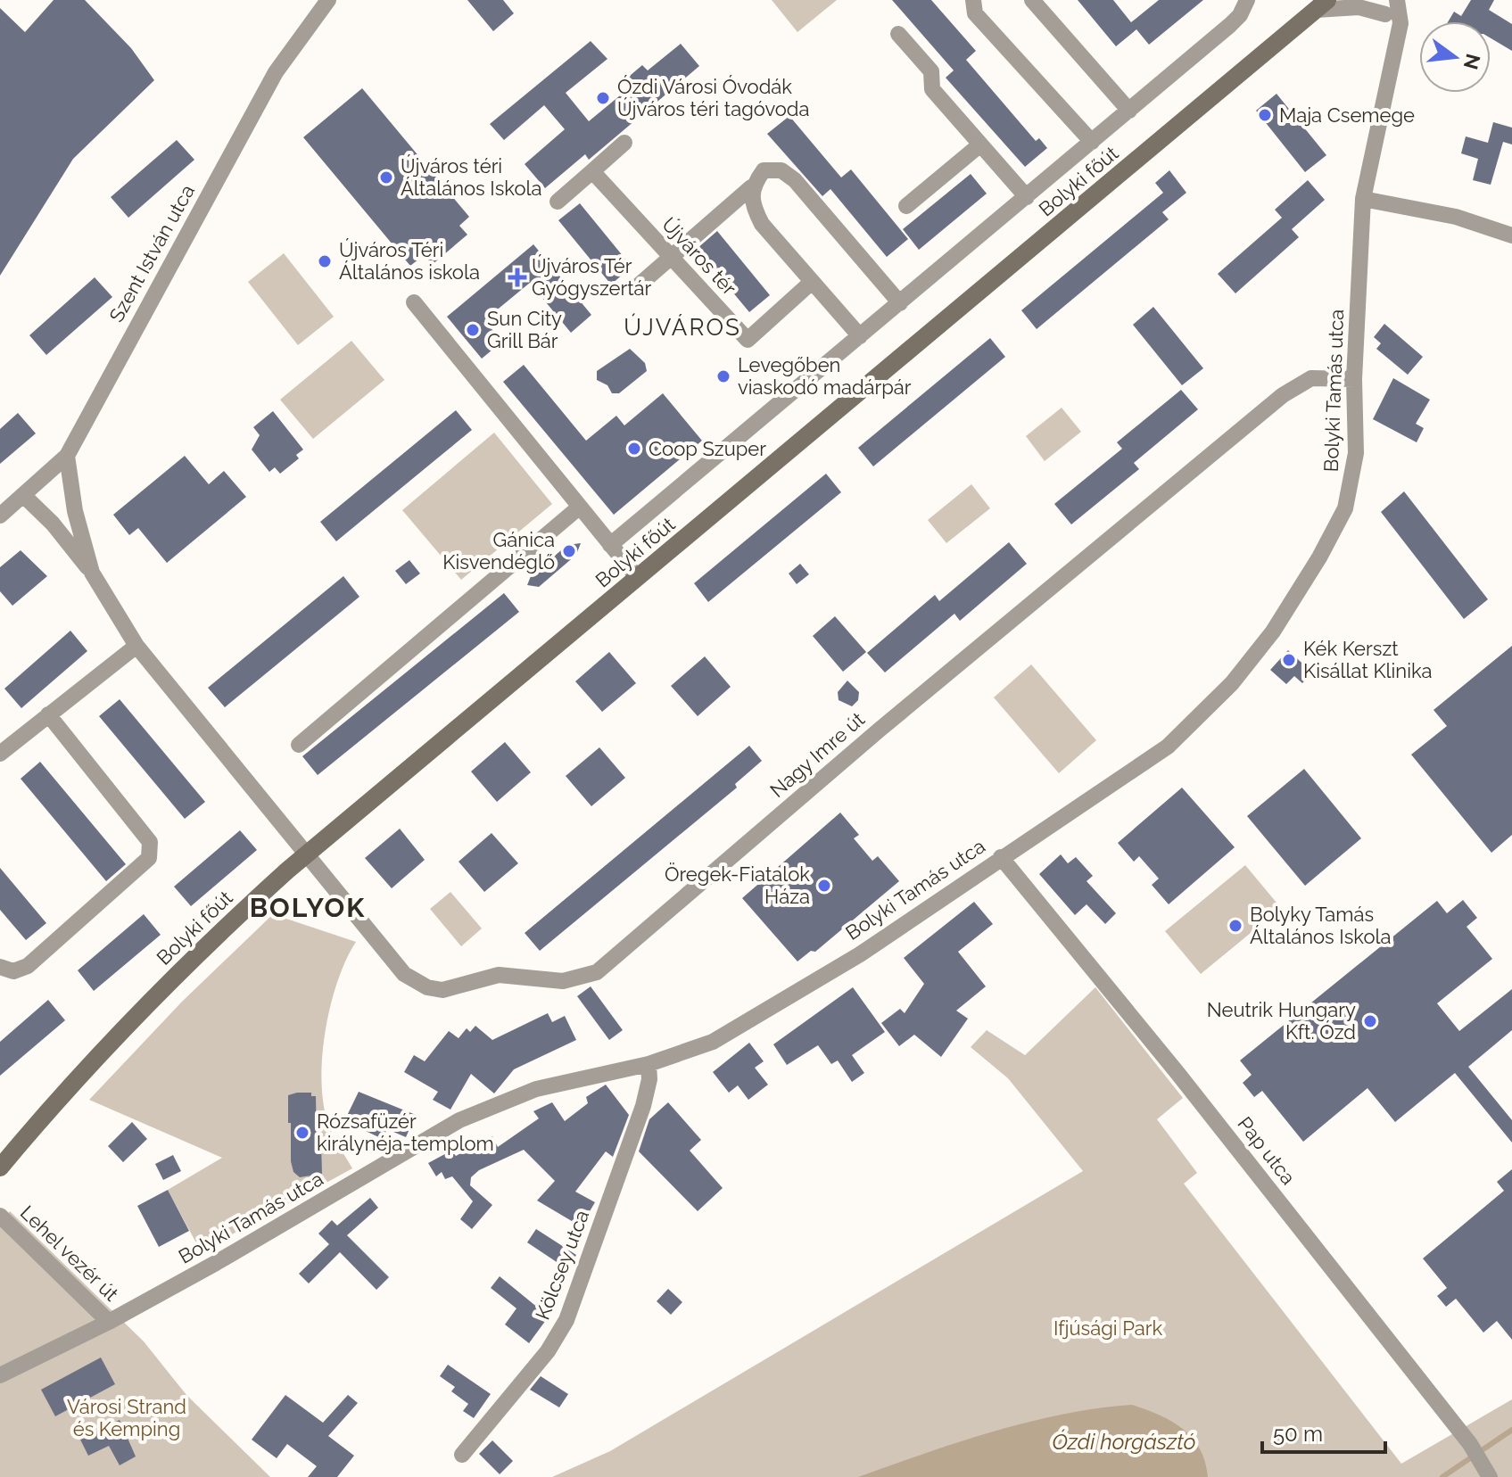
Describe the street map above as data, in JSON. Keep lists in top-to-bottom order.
{
  "streets": {
    "main road": ["Bolyki főút"],
    "street": [
      "Szent István utca",
      "Újváros tér",
      "Bolyki Tamás utca",
      "Nagy Imre út",
      "Pap utca",
      "Lehel vezér út",
      "Kölcsey utca"
    ]
  },
  "crossings": [
    ["Bolyki főút", "Nagy Imre út"],
    ["Bolyki Tamás utca", "Nagy Imre út"],
    ["Bolyki Tamás utca", "Pap utca"],
    ["Bolyki Tamás utca", "Lehel vezér út"],
    ["Bolyki Tamás utca", "Kölcsey utca"]
  ],
  "districts": ["ÚJVÁROS", "BOLYOK"],
  "water": ["Ózdi horgásztó"],
  "parks": ["Ifjúsági Park", "Városi Strand és Kemping"],
  "places": {
    "other": [
      "Ózdi Városi Óvodák Újváros téri tagóvoda",
      "Maja Csemege",
      "Újváros téri Általános Iskola",
      "Újváros Téri Általános iskola",
      "Sun City Grill Bár",
      "Levegőben viaskodó madárpár",
      "Coop Szuper",
      "Gánica Kisvendéglő",
      "Kék Kerszt Kisállat Klinika",
      "Öregek-Fiatalok Háza",
      "Bolyky Tamás Általános Iskola",
      "Neutrik Hungary Kft. Ózd",
      "Rózsafüzér királynéja-templom"
    ],
    "health": ["Újváros Tér Gyógyszertár"]
  },
  "scale_bar": "50 m",
  "north": "right"
}
